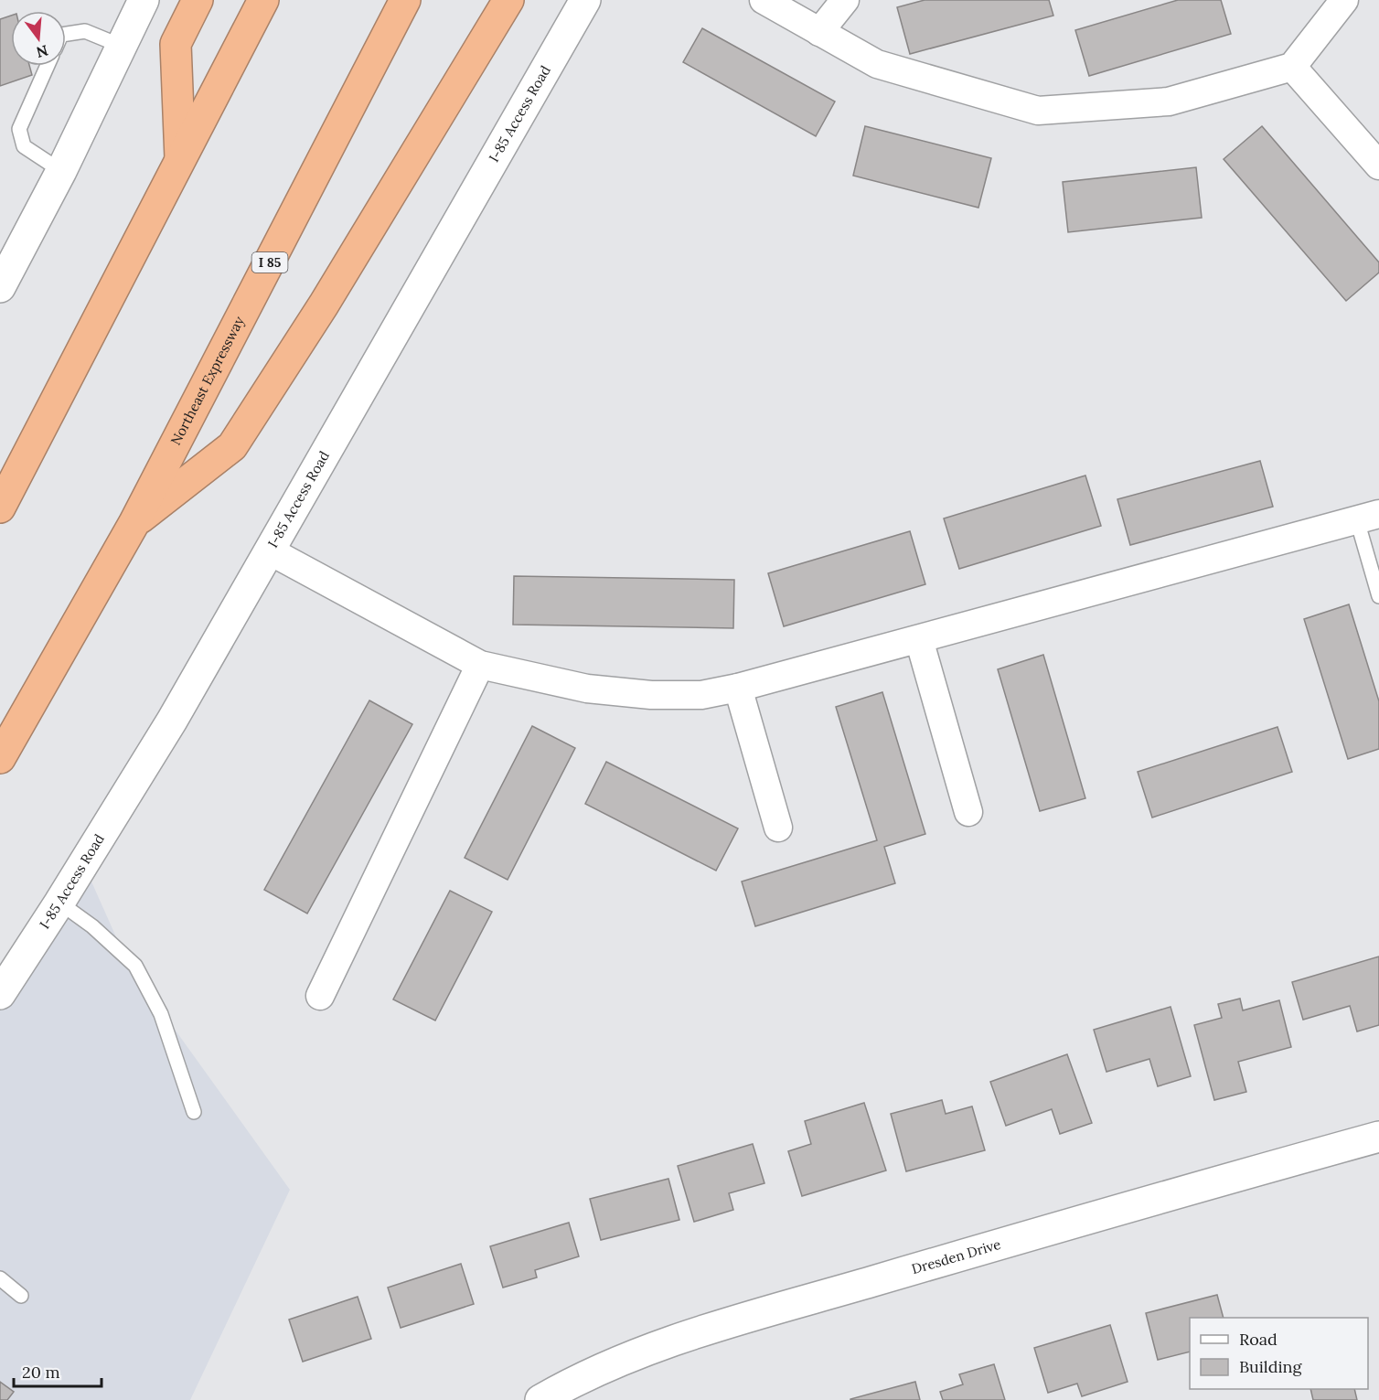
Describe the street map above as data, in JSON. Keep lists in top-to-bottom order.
{
  "streets": {
    "highway": ["I 85", "Northeast Expressway"],
    "main road": ["I-85 Access Road", "Dresden Drive"]
  },
  "legend": ["Road", "Building"],
  "scale_bar": "20 m",
  "north": "bottom"
}
